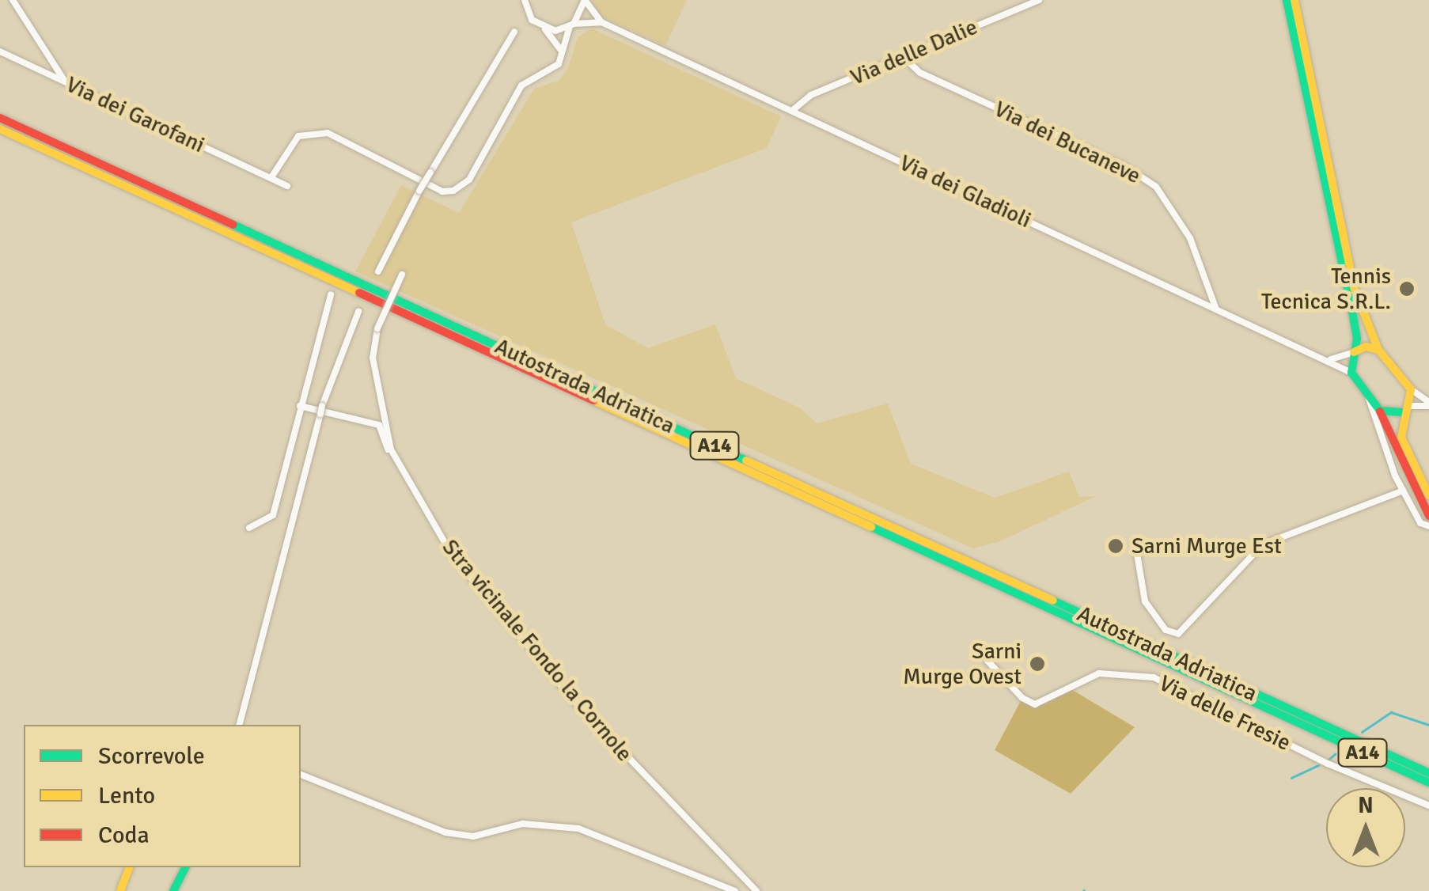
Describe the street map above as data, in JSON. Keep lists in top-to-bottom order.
{
  "streets": {
    "main road": ["Autostrada Adriatica", "A14"],
    "street": [
      "Via delle Dalie",
      "Via dei Garofani",
      "Via dei Bucaneve",
      "Via dei Gladioli",
      "Stra vicinale Fondo la Cornole",
      "Via delle Fresie"
    ]
  },
  "crossings": [
    ["Via delle Dalie", "Via dei Bucaneve"],
    ["Via delle Dalie", "Via dei Gladioli"],
    ["Via dei Bucaneve", "Via dei Gladioli"]
  ],
  "places": ["Tennis Tecnica S.R.L.", "Sarni Murge Est", "Sarni Murge Ovest"],
  "legend": ["Scorrevole", "Lento", "Coda"],
  "north": "top"
}
